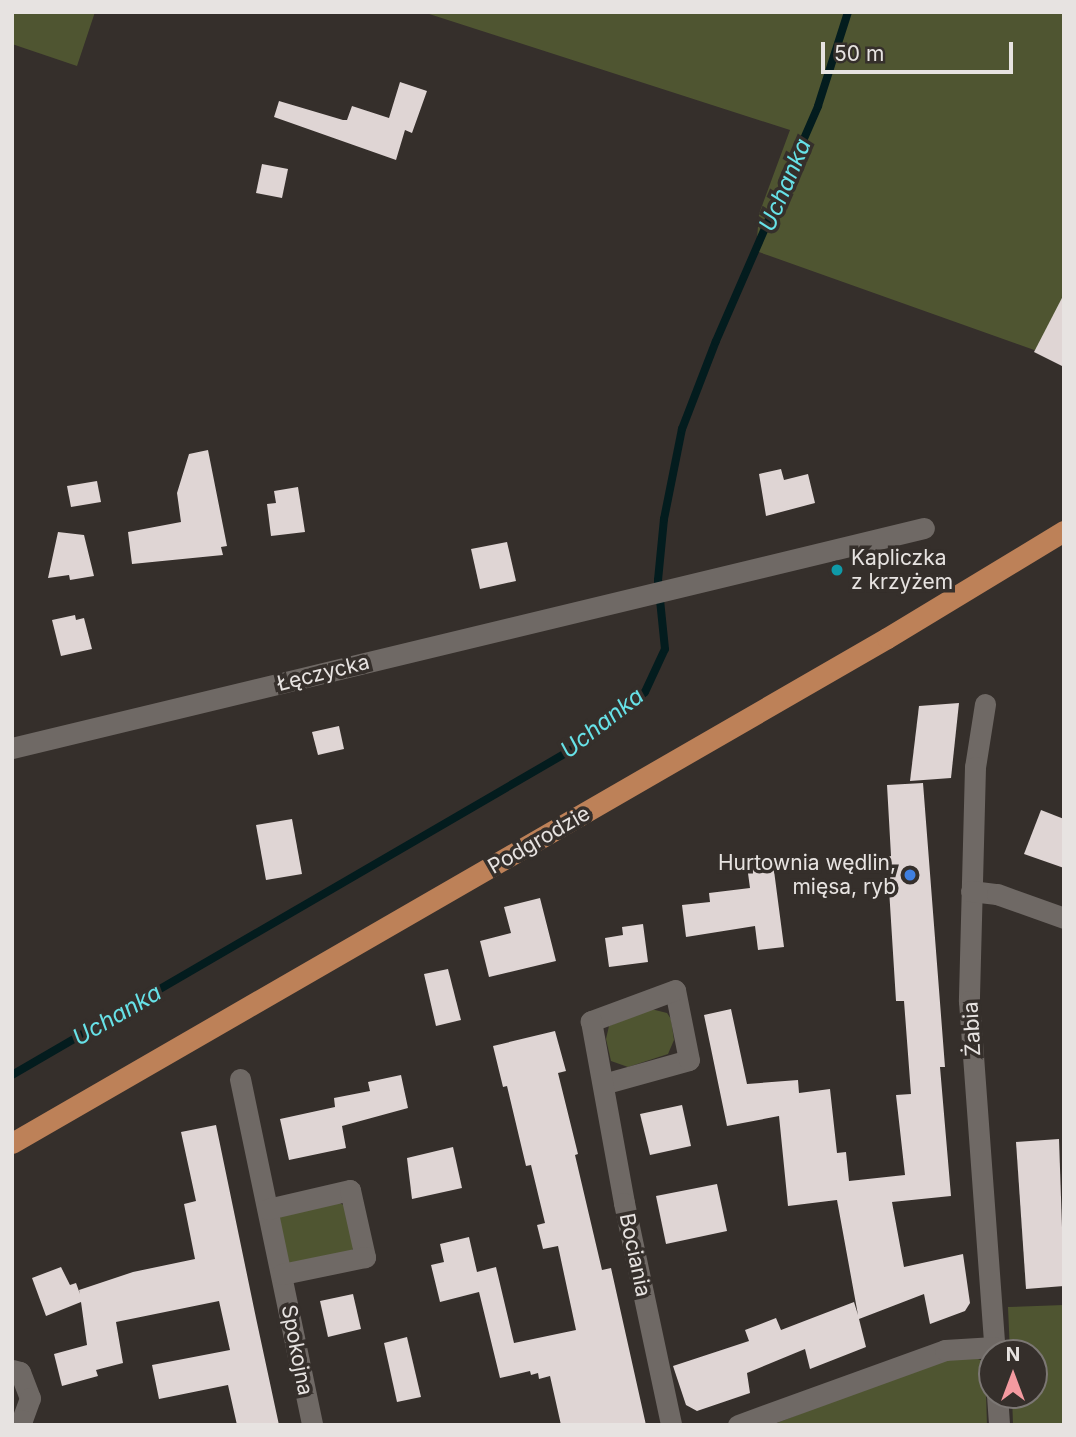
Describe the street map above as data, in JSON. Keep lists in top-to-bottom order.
{
  "streets": {
    "main road": ["Podgrodzie"],
    "street": [
      "Łęczycka",
      "Żabia",
      "Bociania",
      "Spokojna"
    ]
  },
  "water": ["Uchanka"],
  "places": ["Kapliczka z krzyżem", "Hurtownia wędlin, mięsa, ryb"],
  "scale_bar": "50 m",
  "north": "top"
}
